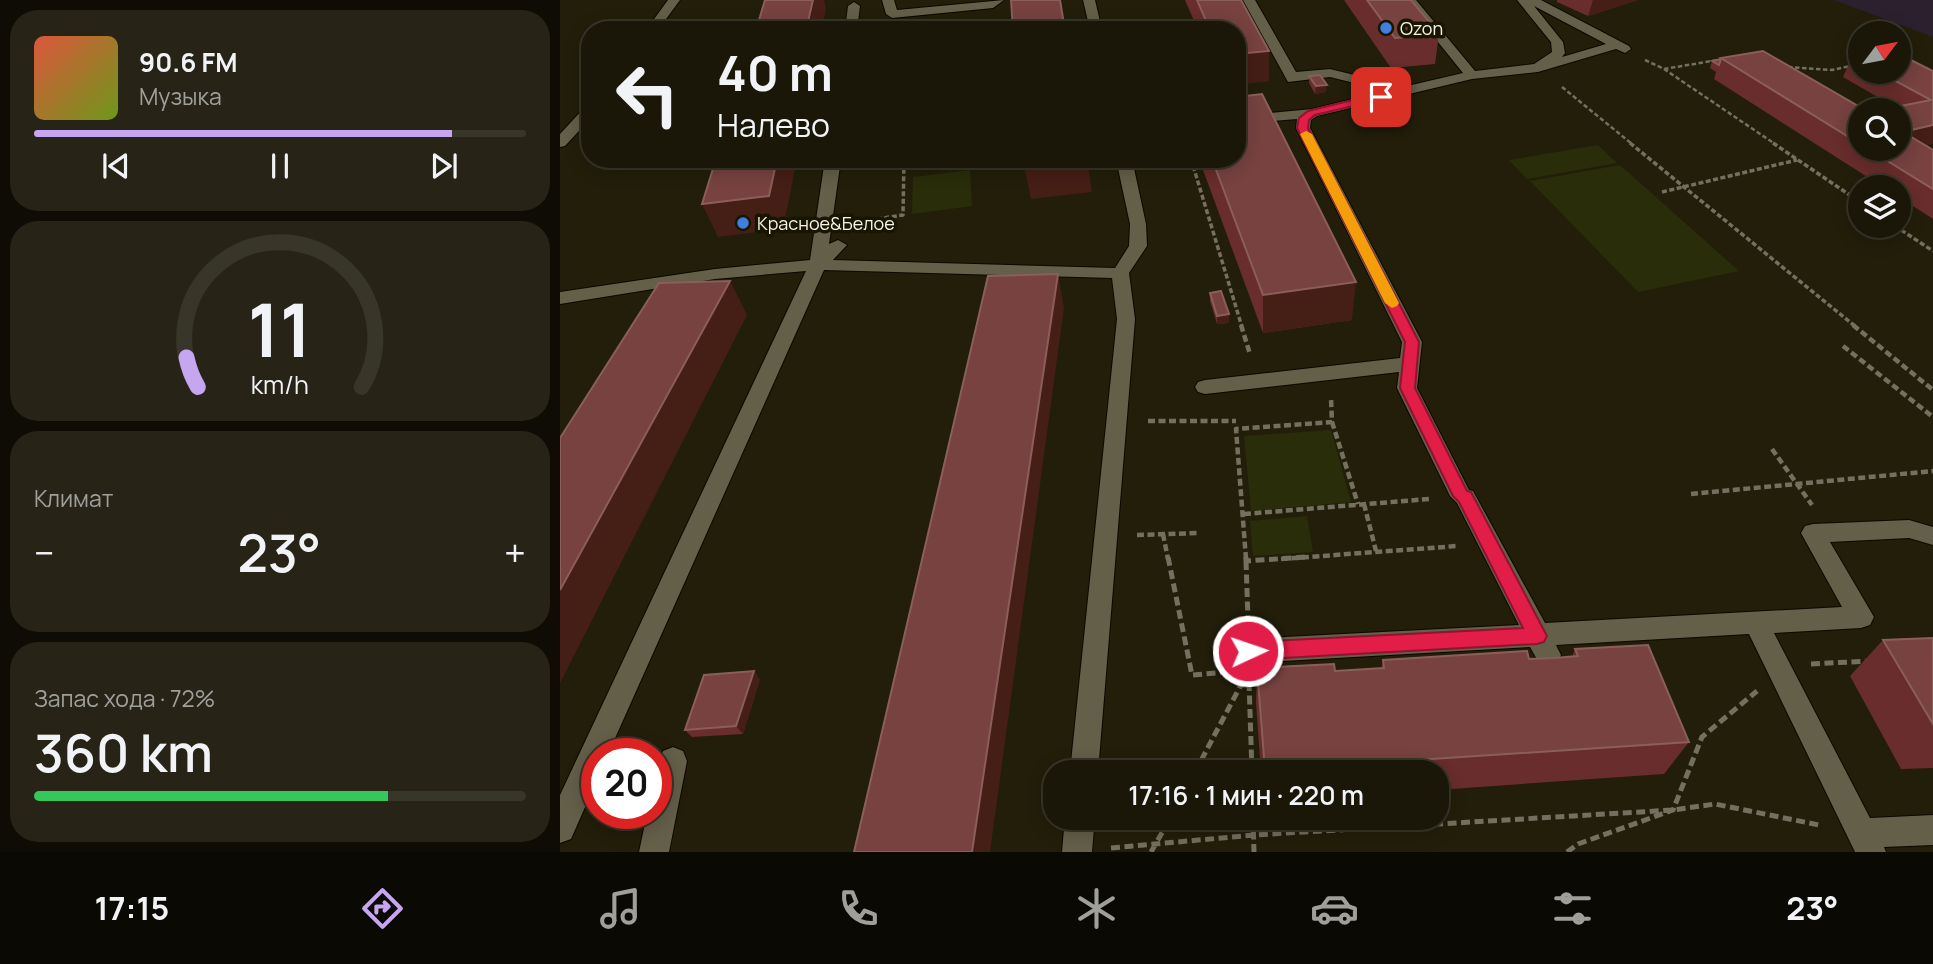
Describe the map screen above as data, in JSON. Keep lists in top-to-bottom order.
{
  "places": ["Ozon", "Красное&Белое"],
  "north": "top right",
  "page": {
    "turn": ["40 m", "Налево"],
    "song": ["90.6 FM", "Музыка"],
    "tile": [
      "Климат",
      ["Запас хода · 72%", "360 km"]
    ],
    "heat": ["−", "23°", "+"],
    "limit": "20",
    "trip": "17:16 · 1 мин · 220 m",
    "tabs": ["17:15", "23°"],
    "gauge": ["11", "km/h"]
  }
}
